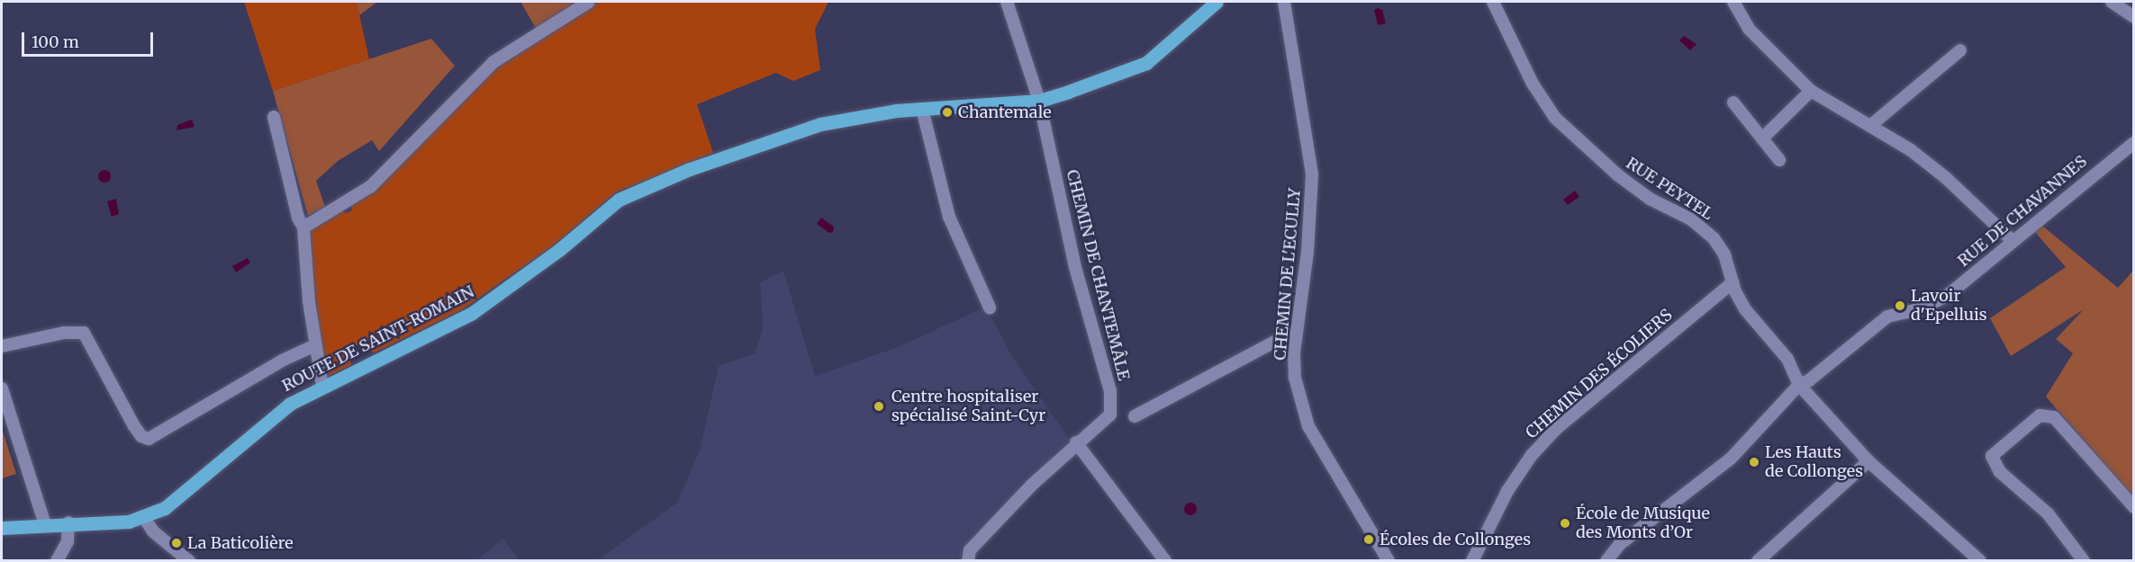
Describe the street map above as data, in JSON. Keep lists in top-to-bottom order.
{
  "streets": {
    "main road": ["ROUTE DE SAINT-ROMAIN"],
    "street": [
      "RUE PEYTEL",
      "RUE DE CHAVANNES",
      "CHEMIN DE L'ECULLY",
      "CHEMIN DE CHANTEMÂLE",
      "CHEMIN DES ÉCOLIERS"
    ]
  },
  "crossings": [
    ["RUE PEYTEL", "RUE DE CHAVANNES"],
    ["RUE PEYTEL", "CHEMIN DES ÉCOLIERS"],
    ["CHEMIN DE CHANTEMÂLE", "ROUTE DE SAINT-ROMAIN"]
  ],
  "places": [
    "Chantemale",
    "Lavoir d'Epelluis",
    "Centre hospitaliser spécialisé Saint-Cyr",
    "Les Hauts de Collonges",
    "École de Musique des Monts d’Or",
    "Écoles de Collonges",
    "La Baticolière"
  ],
  "scale_bar": "100 m"
}
